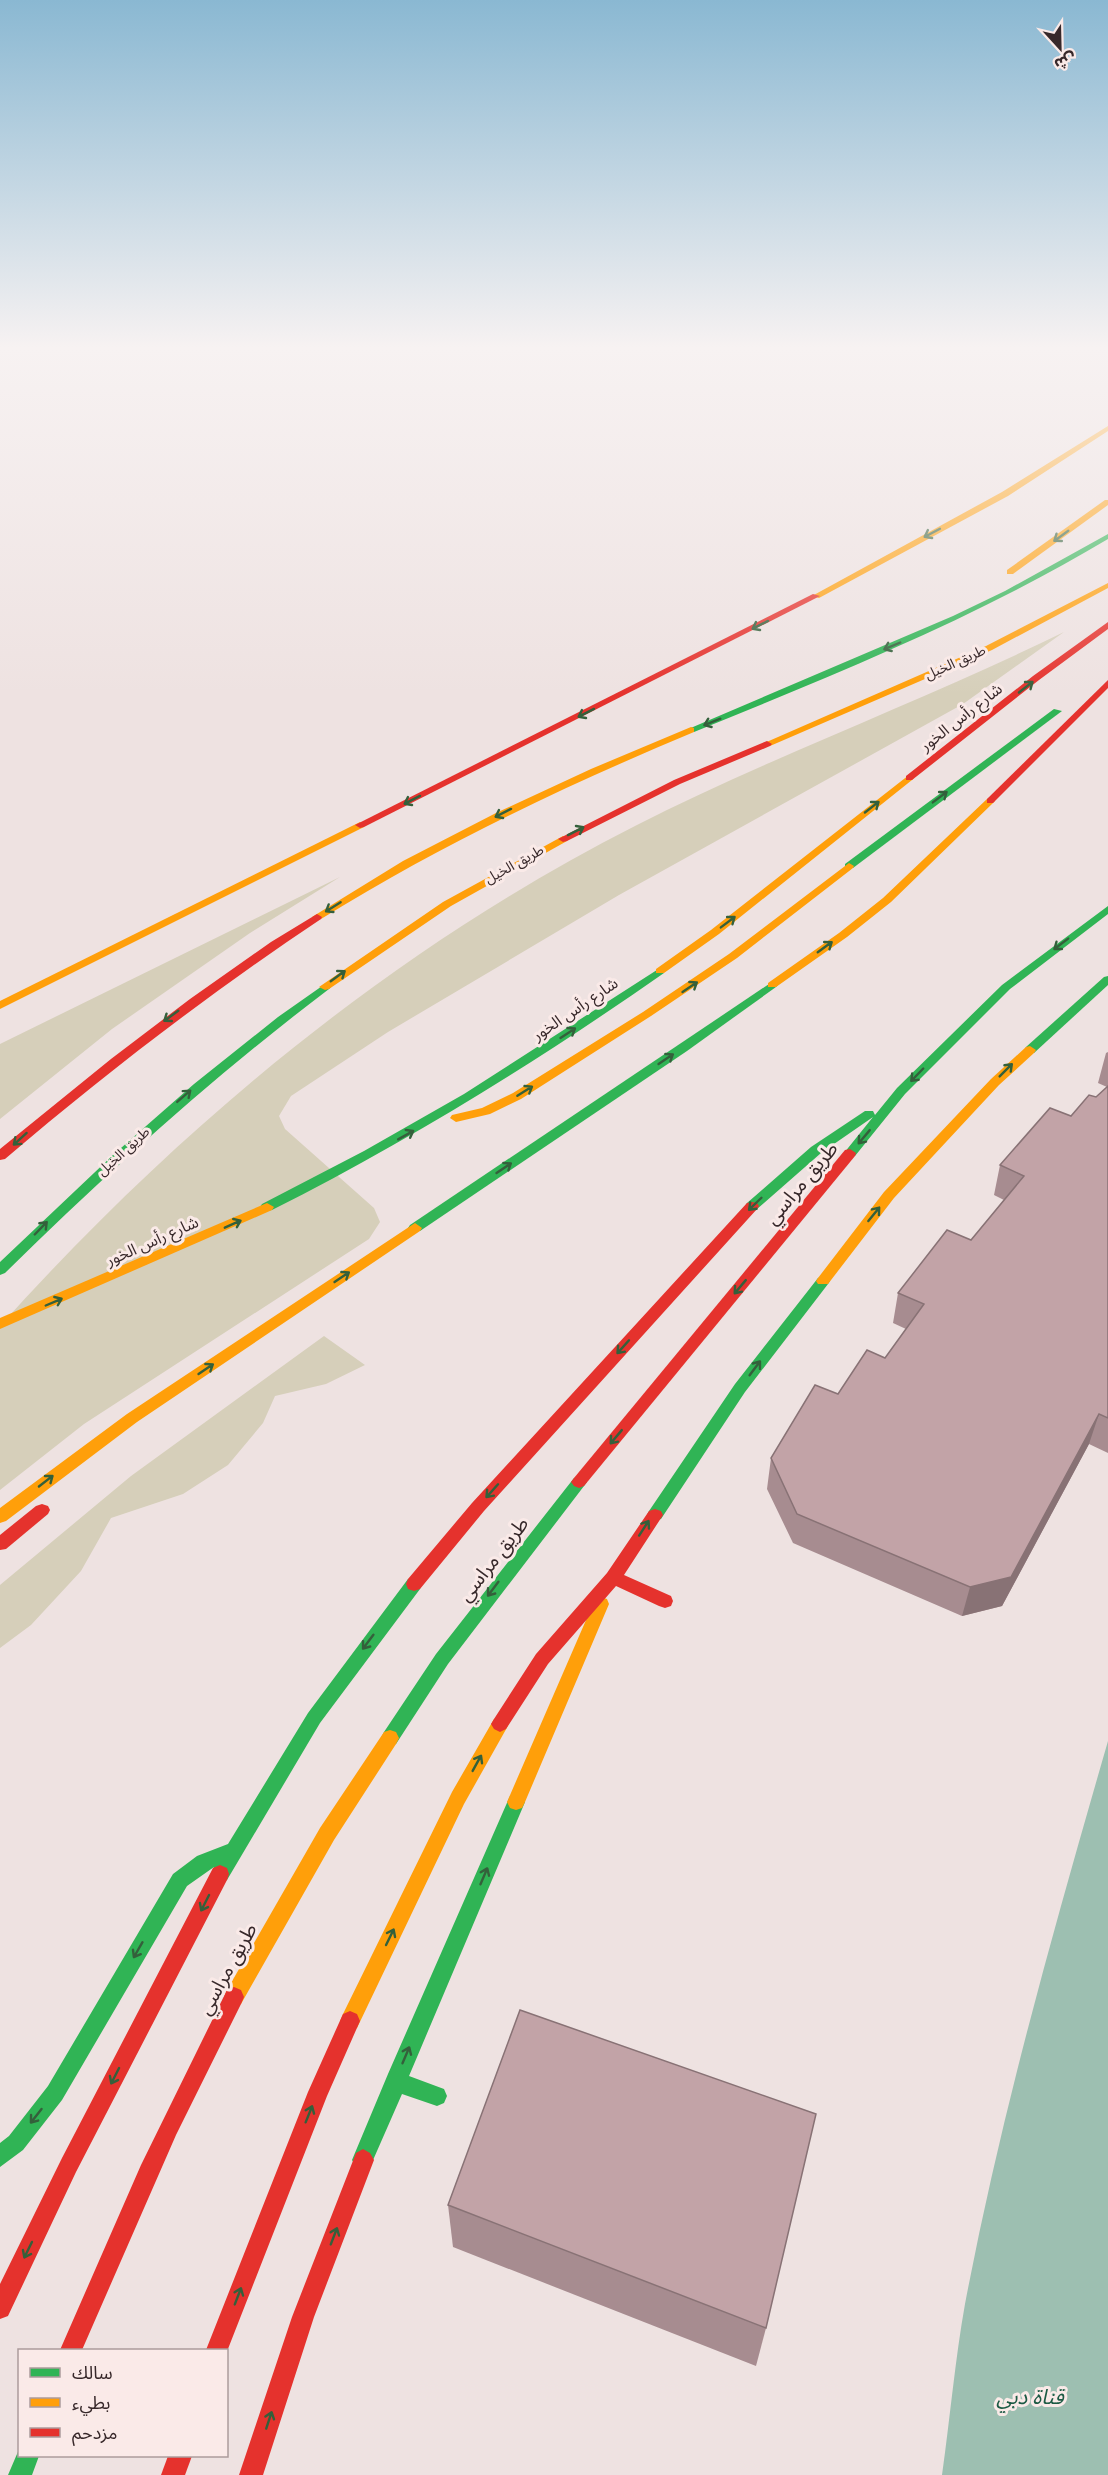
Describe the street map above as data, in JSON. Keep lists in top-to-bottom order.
{
  "streets": {
    "main road": ["طريق الخيل", "شارع رأس الخور", "طريق مراسي"]
  },
  "water": ["قناة دبي"],
  "legend": ["سالك", "بطيء", "مزدحم"],
  "north": "bottom"
}
